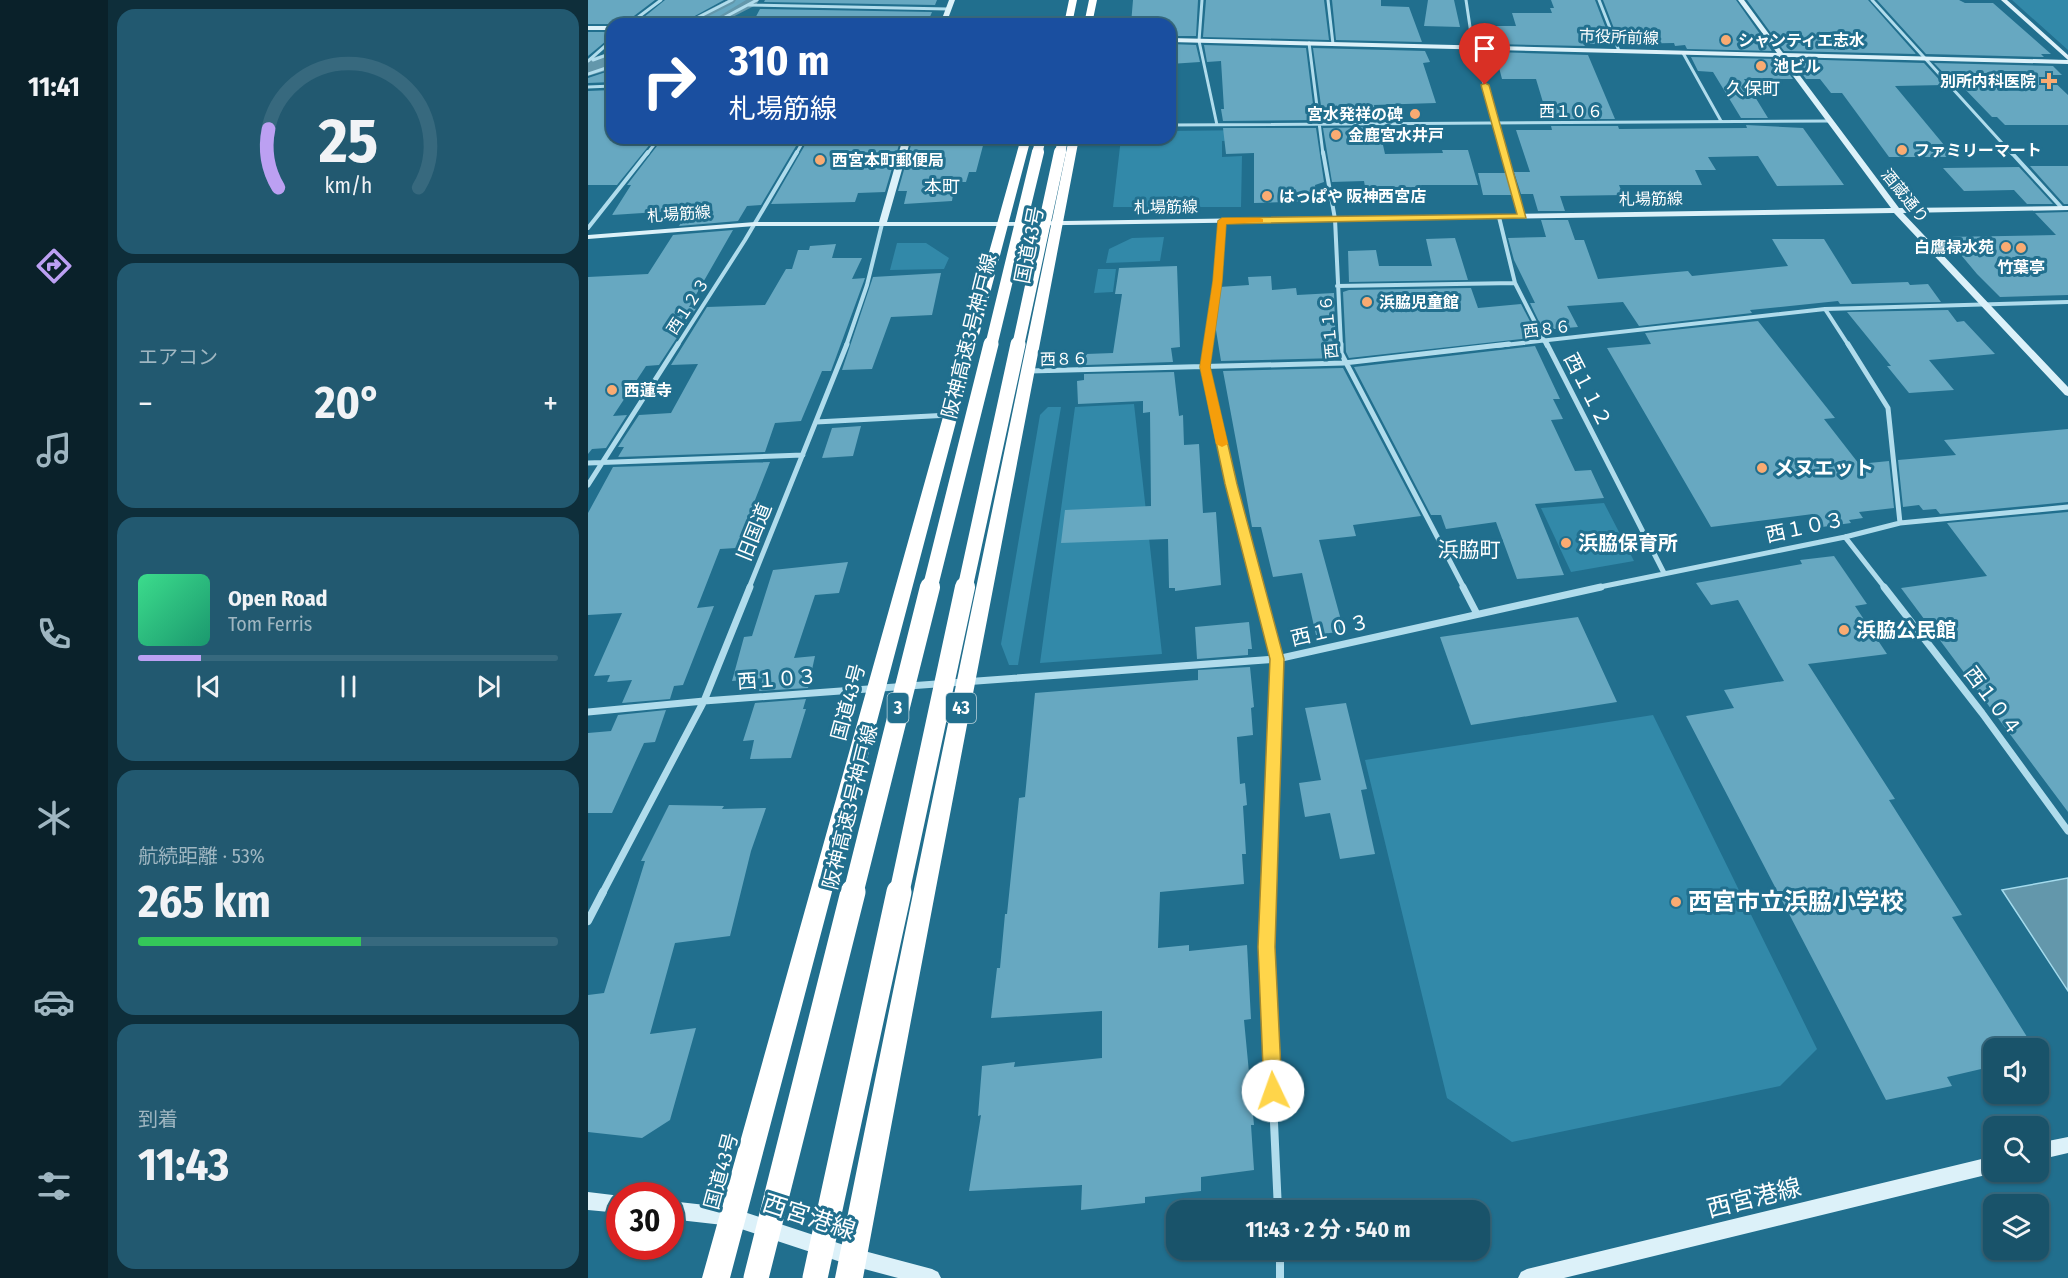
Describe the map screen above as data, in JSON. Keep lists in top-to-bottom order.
{
  "streets": {
    "highway": [
      "国道43号",
      "阪神高速3号神戸線",
      "3",
      "43"
    ],
    "street": [
      "市役所前線",
      "西１０６",
      "酒蔵通り",
      "札場筋線",
      "西１２３",
      "西１１６",
      "西８６",
      "西１１２",
      "西１０３",
      "旧国道",
      "西１０４",
      "西宮港線"
    ]
  },
  "crossings": [
    ["市役所前線", "酒蔵通り"],
    ["市役所前線", "西１１６"],
    ["西１０６", "酒蔵通り"],
    ["西１０６", "西１１６"],
    ["酒蔵通り", "札場筋線"],
    ["酒蔵通り", "西８６"],
    ["札場筋線", "国道43号"],
    ["札場筋線", "西１２３"],
    ["札場筋線", "西１１６"],
    ["札場筋線", "西１１２"],
    ["札場筋線", "旧国道"],
    ["国道43号", "西８６"],
    ["国道43号", "西１０３"],
    ["国道43号", "西宮港線"],
    ["西１１６", "西８６"],
    ["西１１６", "西１０３"],
    ["西８６", "西１１２"],
    ["西１１２", "西１０３"],
    ["西１０３", "旧国道"],
    ["西１０３", "西１０４"]
  ],
  "districts": ["久保町", "本町", "浜脇町"],
  "places": {
    "other": [
      "シャンティエ志水",
      "池ビル",
      "宮水発祥の碑",
      "金鹿宮水井戸",
      "ファミリーマート",
      "西宮本町郵便局",
      "はっぱや 阪神西宮店",
      "白鷹禄水苑",
      "竹葉亭",
      "浜脇児童館",
      "西蓮寺",
      "メヌエット",
      "浜脇保育所",
      "浜脇公民館",
      "西宮市立浜脇小学校"
    ],
    "health": ["別所内科医院"]
  },
  "page": {
    "tabs": "11:41",
    "turn": ["310 m", "札場筋線"],
    "tile": [
      "エアコン",
      ["航続距離 · 53%", "265 km"],
      ["到着", "11:43"]
    ],
    "heat": ["−", "20°", "+"],
    "song": ["Open Road", "Tom Ferris"],
    "limit": "30",
    "trip": "11:43 · 2 分 · 540 m",
    "gauge": ["25", "km/h"]
  }
}
